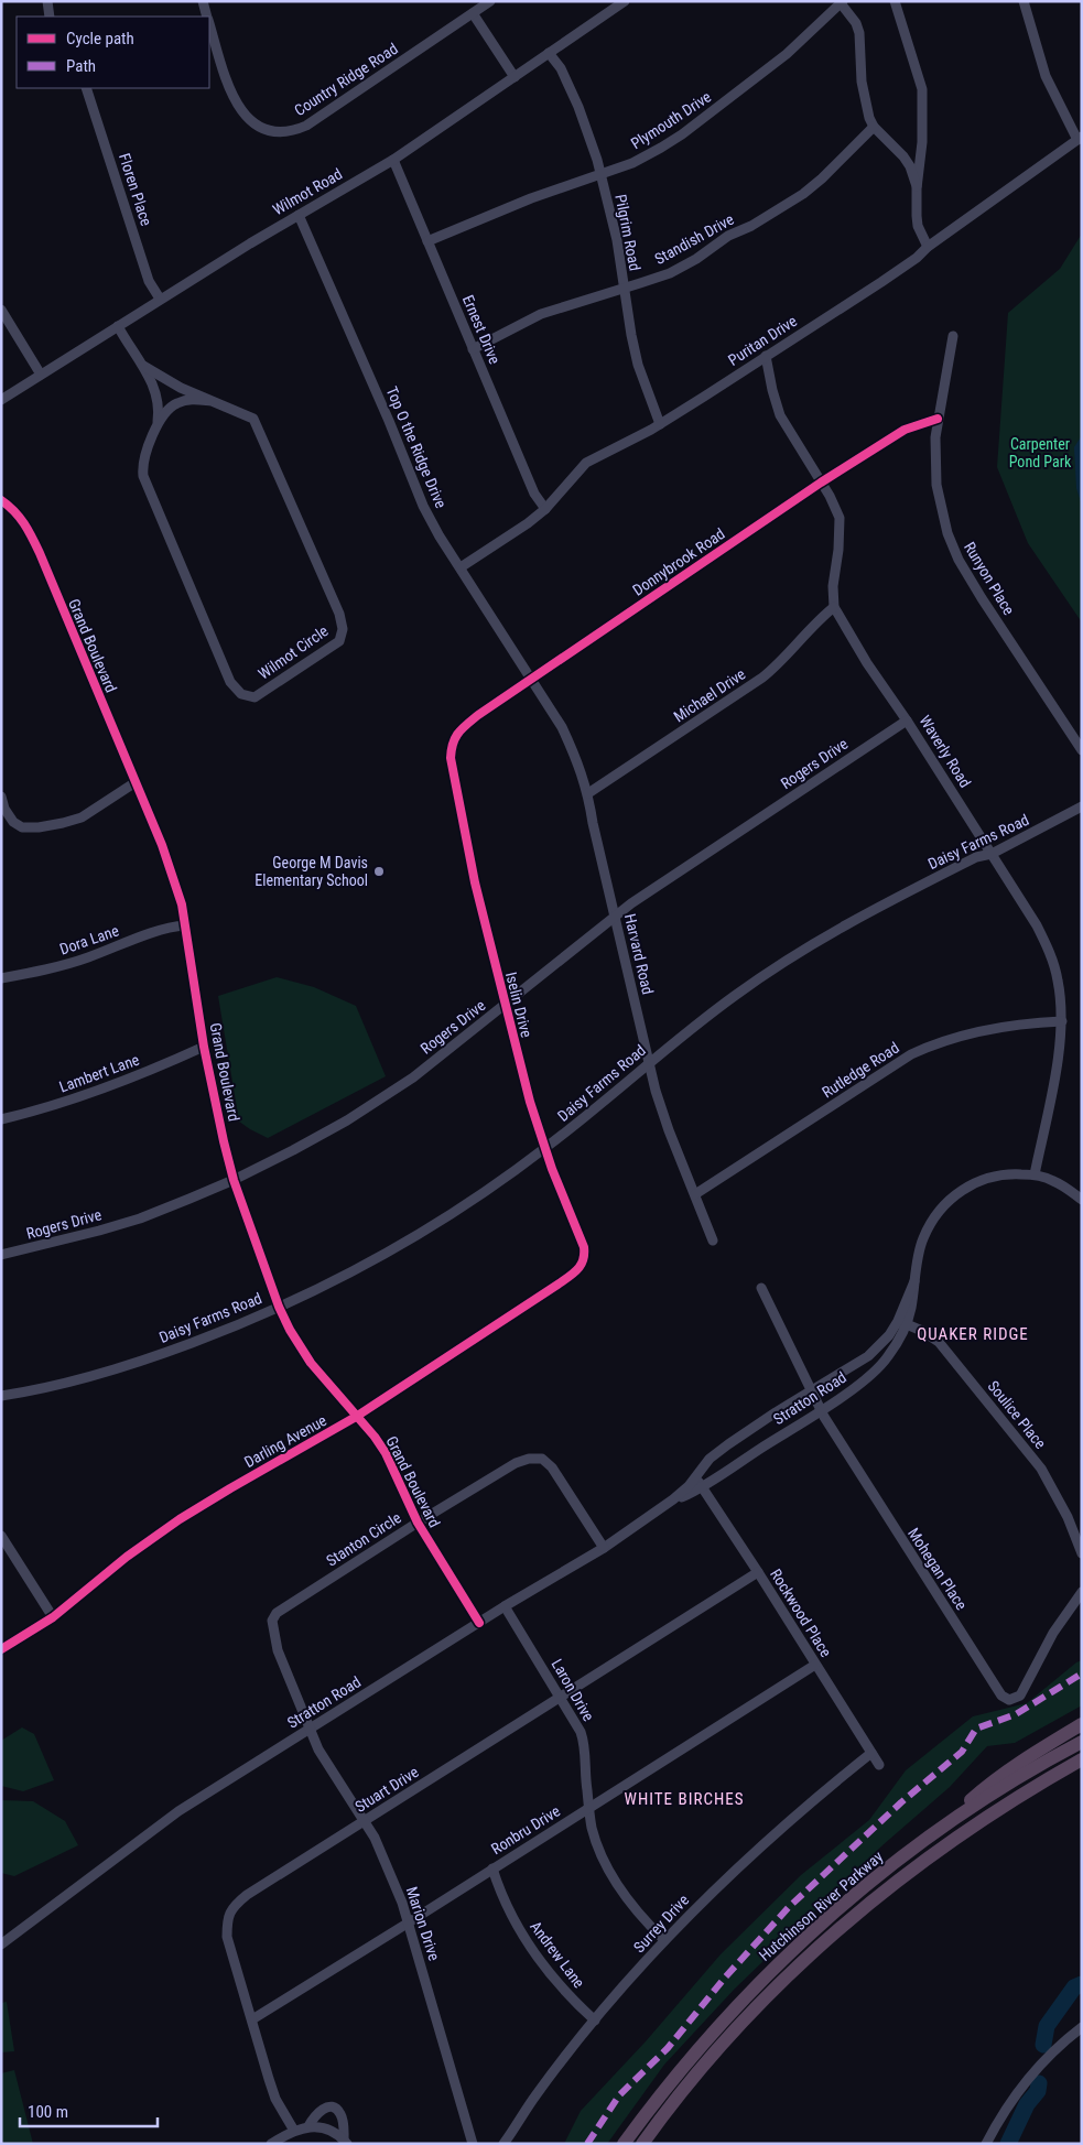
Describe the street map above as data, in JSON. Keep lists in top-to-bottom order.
{
  "streets": {
    "highway": ["Hutchinson River Parkway"],
    "street": [
      "Country Ridge Road",
      "Plymouth Drive",
      "Floren Place",
      "Wilmot Road",
      "Pilgrim Road",
      "Standish Drive",
      "Ernest Drive",
      "Puritan Drive",
      "Top O the Ridge Drive",
      "Donnybrook Road",
      "Runyon Place",
      "Grand Boulevard",
      "Wilmot Circle",
      "Michael Drive",
      "Waverly Road",
      "Rogers Drive",
      "Daisy Farms Road",
      "Dora Lane",
      "Harvard Road",
      "Iselin Drive",
      "Rutledge Road",
      "Lambert Lane",
      "Stratton Road",
      "Soulice Place",
      "Darling Avenue",
      "Stanton Circle",
      "Mohegan Place",
      "Rockwood Place",
      "Laron Drive",
      "Stuart Drive",
      "Ronbru Drive",
      "Marion Drive",
      "Surrey Drive",
      "Andrew Lane"
    ]
  },
  "crossings": [
    ["Plymouth Drive", "Pilgrim Road"],
    ["Plymouth Drive", "Ernest Drive"],
    ["Floren Place", "Wilmot Road"],
    ["Wilmot Road", "Pilgrim Road"],
    ["Wilmot Road", "Ernest Drive"],
    ["Wilmot Road", "Top O the Ridge Drive"],
    ["Wilmot Road", "Wilmot Circle"],
    ["Pilgrim Road", "Standish Drive"],
    ["Pilgrim Road", "Puritan Drive"],
    ["Standish Drive", "Ernest Drive"],
    ["Ernest Drive", "Puritan Drive"],
    ["Puritan Drive", "Top O the Ridge Drive"],
    ["Top O the Ridge Drive", "Donnybrook Road"],
    ["Top O the Ridge Drive", "Harvard Road"],
    ["Donnybrook Road", "Runyon Place"],
    ["Donnybrook Road", "Harvard Road"],
    ["Donnybrook Road", "Iselin Drive"],
    ["Grand Boulevard", "Rogers Drive"],
    ["Grand Boulevard", "Daisy Farms Road"],
    ["Grand Boulevard", "Dora Lane"],
    ["Grand Boulevard", "Lambert Lane"],
    ["Grand Boulevard", "Stratton Road"],
    ["Grand Boulevard", "Darling Avenue"],
    ["Grand Boulevard", "Stanton Circle"],
    ["Michael Drive", "Waverly Road"],
    ["Michael Drive", "Harvard Road"],
    ["Waverly Road", "Rogers Drive"],
    ["Waverly Road", "Daisy Farms Road"],
    ["Waverly Road", "Rutledge Road"],
    ["Waverly Road", "Stratton Road"],
    ["Rogers Drive", "Harvard Road"],
    ["Rogers Drive", "Iselin Drive"],
    ["Daisy Farms Road", "Harvard Road"],
    ["Daisy Farms Road", "Iselin Drive"],
    ["Harvard Road", "Rutledge Road"],
    ["Iselin Drive", "Darling Avenue"],
    ["Stratton Road", "Soulice Place"],
    ["Stratton Road", "Stanton Circle"],
    ["Stratton Road", "Mohegan Place"],
    ["Stratton Road", "Rockwood Place"],
    ["Stratton Road", "Laron Drive"],
    ["Stratton Road", "Marion Drive"],
    ["Stanton Circle", "Marion Drive"],
    ["Rockwood Place", "Stuart Drive"],
    ["Rockwood Place", "Ronbru Drive"],
    ["Rockwood Place", "Surrey Drive"],
    ["Laron Drive", "Stuart Drive"],
    ["Laron Drive", "Ronbru Drive"],
    ["Laron Drive", "Surrey Drive"],
    ["Stuart Drive", "Ronbru Drive"],
    ["Stuart Drive", "Marion Drive"],
    ["Ronbru Drive", "Marion Drive"],
    ["Ronbru Drive", "Andrew Lane"],
    ["Surrey Drive", "Andrew Lane"]
  ],
  "districts": ["QUAKER RIDGE", "WHITE BIRCHES"],
  "parks": ["Carpenter Pond Park"],
  "places": ["George M Davis Elementary School"],
  "legend": ["Cycle path", "Path"],
  "scale_bar": "100 m"
}
